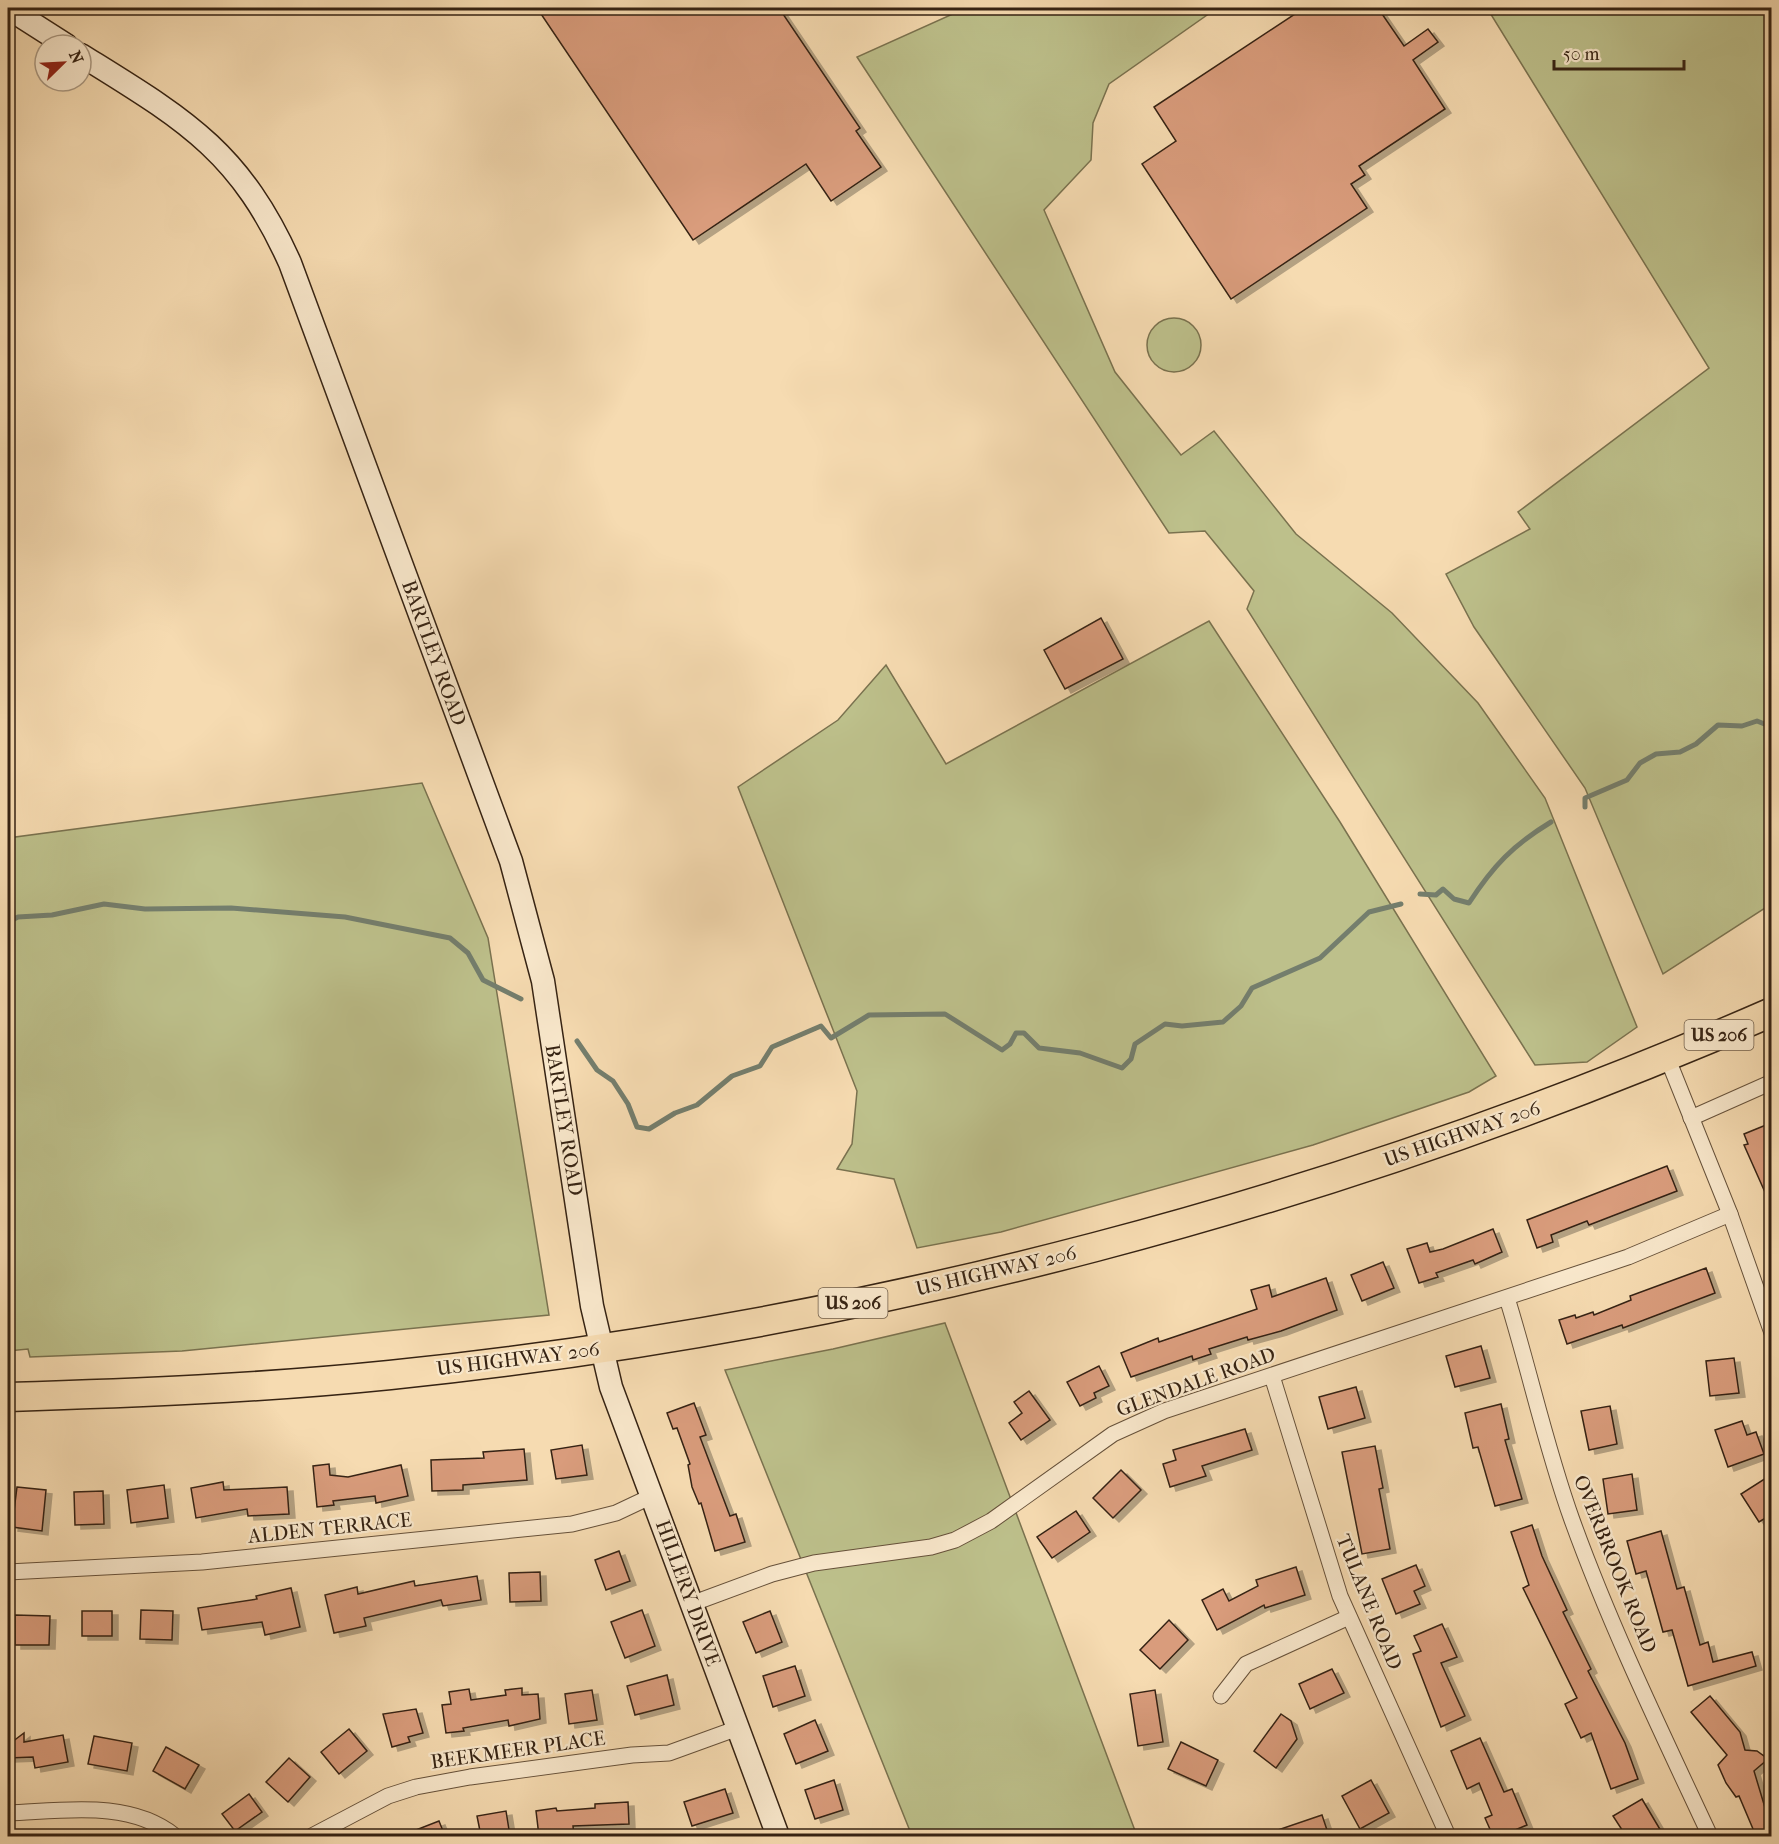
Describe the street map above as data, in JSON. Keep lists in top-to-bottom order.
{
  "streets": {
    "highway": ["US 206", "US HIGHWAY 206"],
    "street": [
      "BARTLEY ROAD",
      "GLENDALE ROAD",
      "ALDEN TERRACE",
      "OVERBROOK ROAD",
      "HILLERY DRIVE",
      "TULANE ROAD",
      "BEEKMEER PLACE"
    ]
  },
  "crossings": [
    ["BARTLEY ROAD", "US HIGHWAY 206"],
    ["BARTLEY ROAD", "HILLERY DRIVE"],
    ["US HIGHWAY 206", "HILLERY DRIVE"],
    ["GLENDALE ROAD", "OVERBROOK ROAD"],
    ["GLENDALE ROAD", "HILLERY DRIVE"],
    ["GLENDALE ROAD", "TULANE ROAD"],
    ["ALDEN TERRACE", "HILLERY DRIVE"],
    ["HILLERY DRIVE", "BEEKMEER PLACE"]
  ],
  "scale_bar": "50 m",
  "north": "top right"
}
